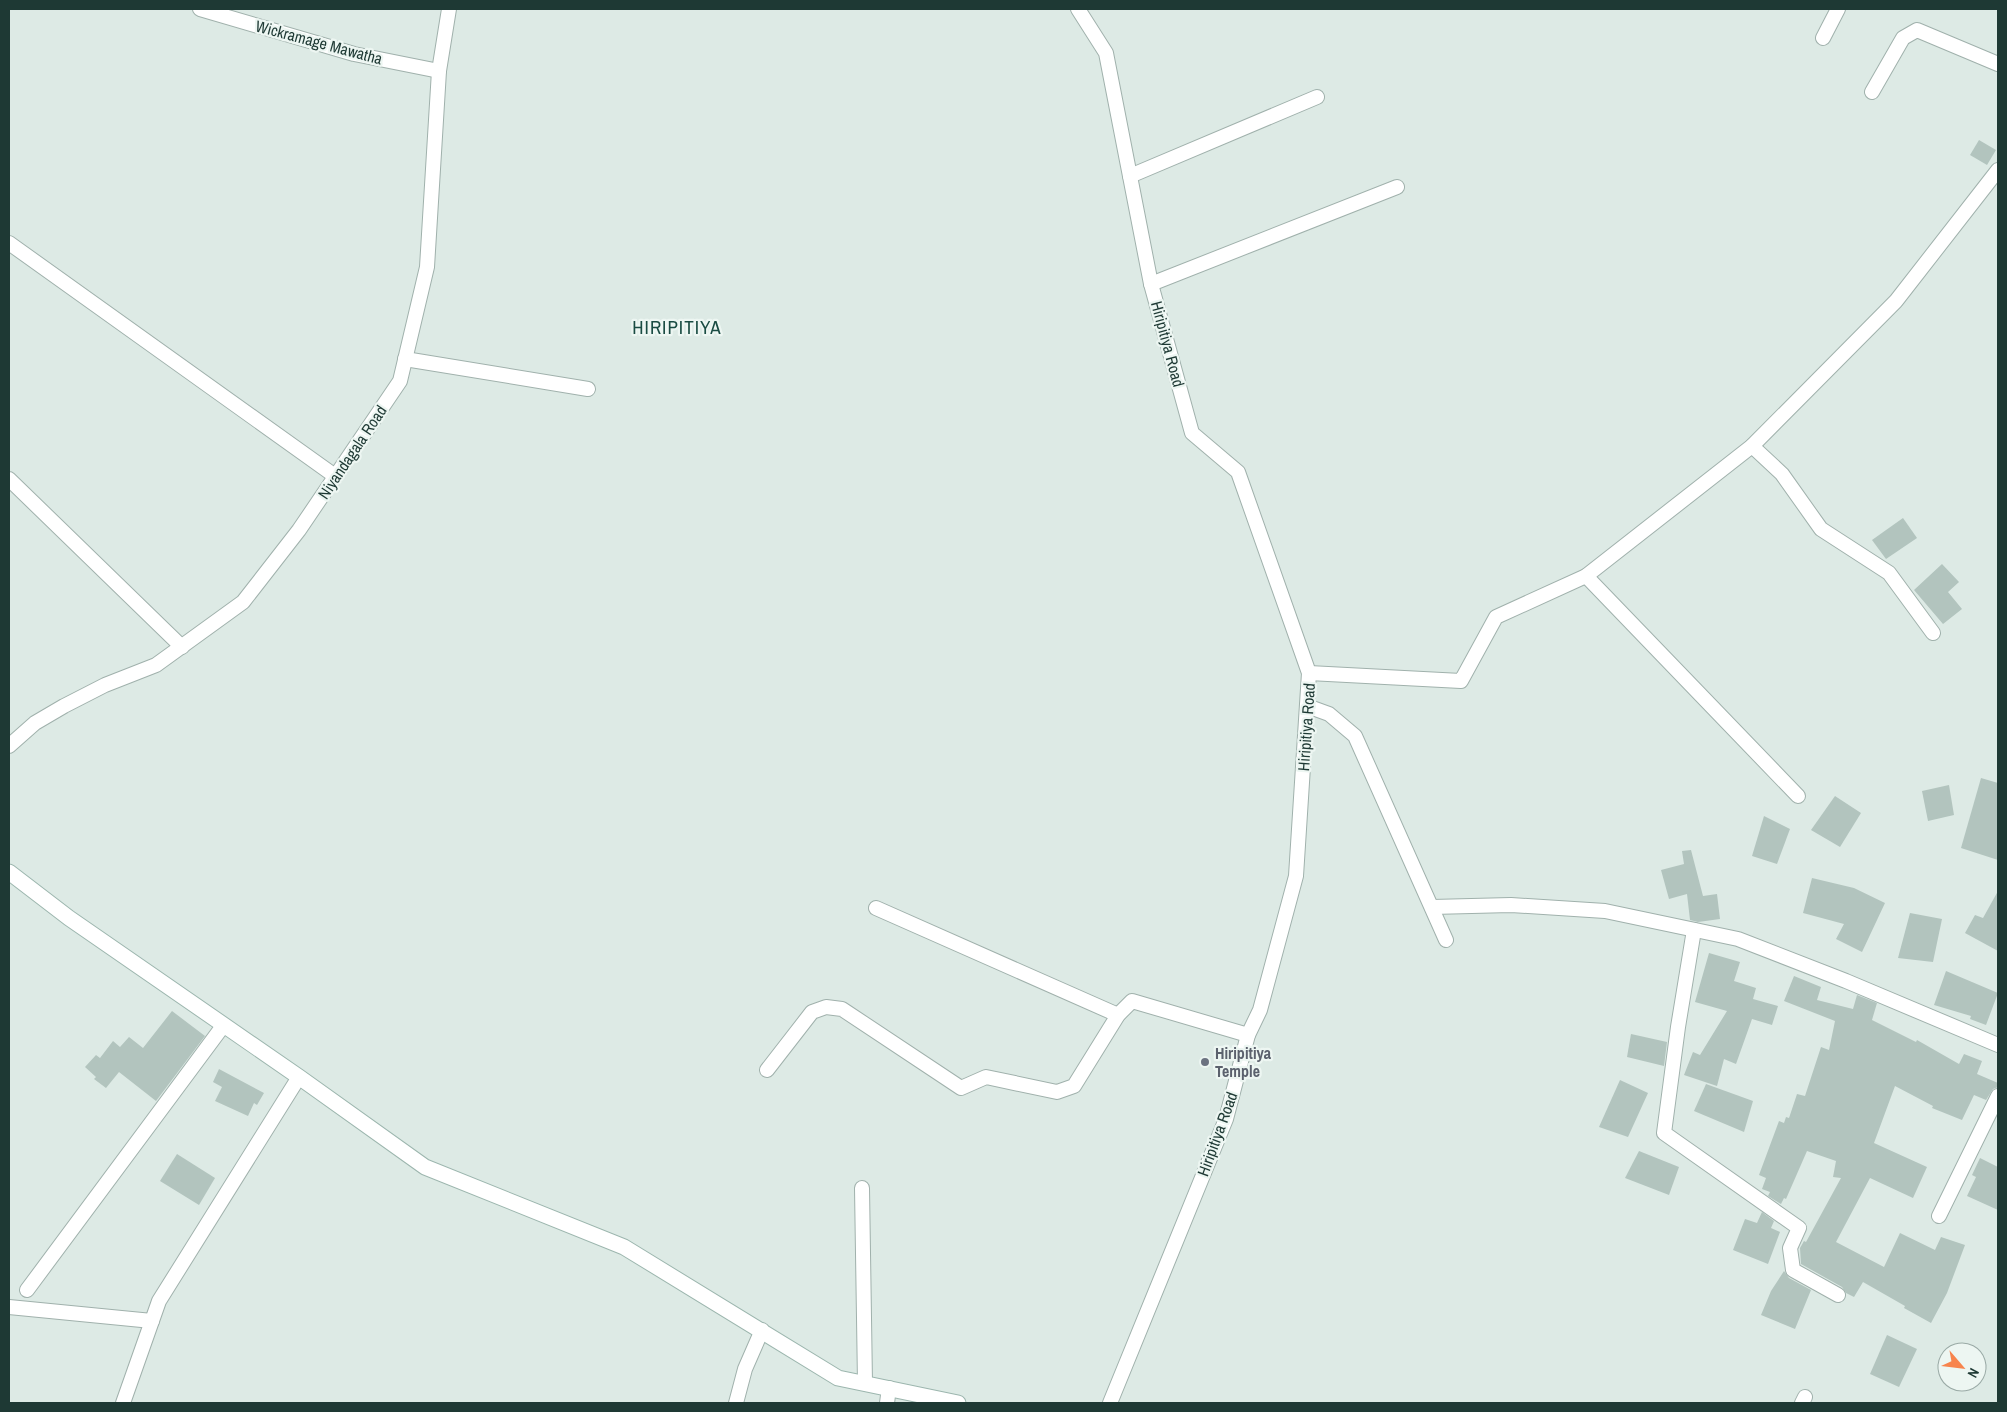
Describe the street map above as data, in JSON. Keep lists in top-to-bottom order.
{
  "streets": {
    "street": ["Wickramage Mawatha", "Hiripitiya Road", "Niyandagala Road"]
  },
  "crossings": [
    ["Wickramage Mawatha", "Niyandagala Road"]
  ],
  "districts": ["HIRIPITIYA"],
  "places": ["Hiripitiya Temple"],
  "north": "bottom right"
}
